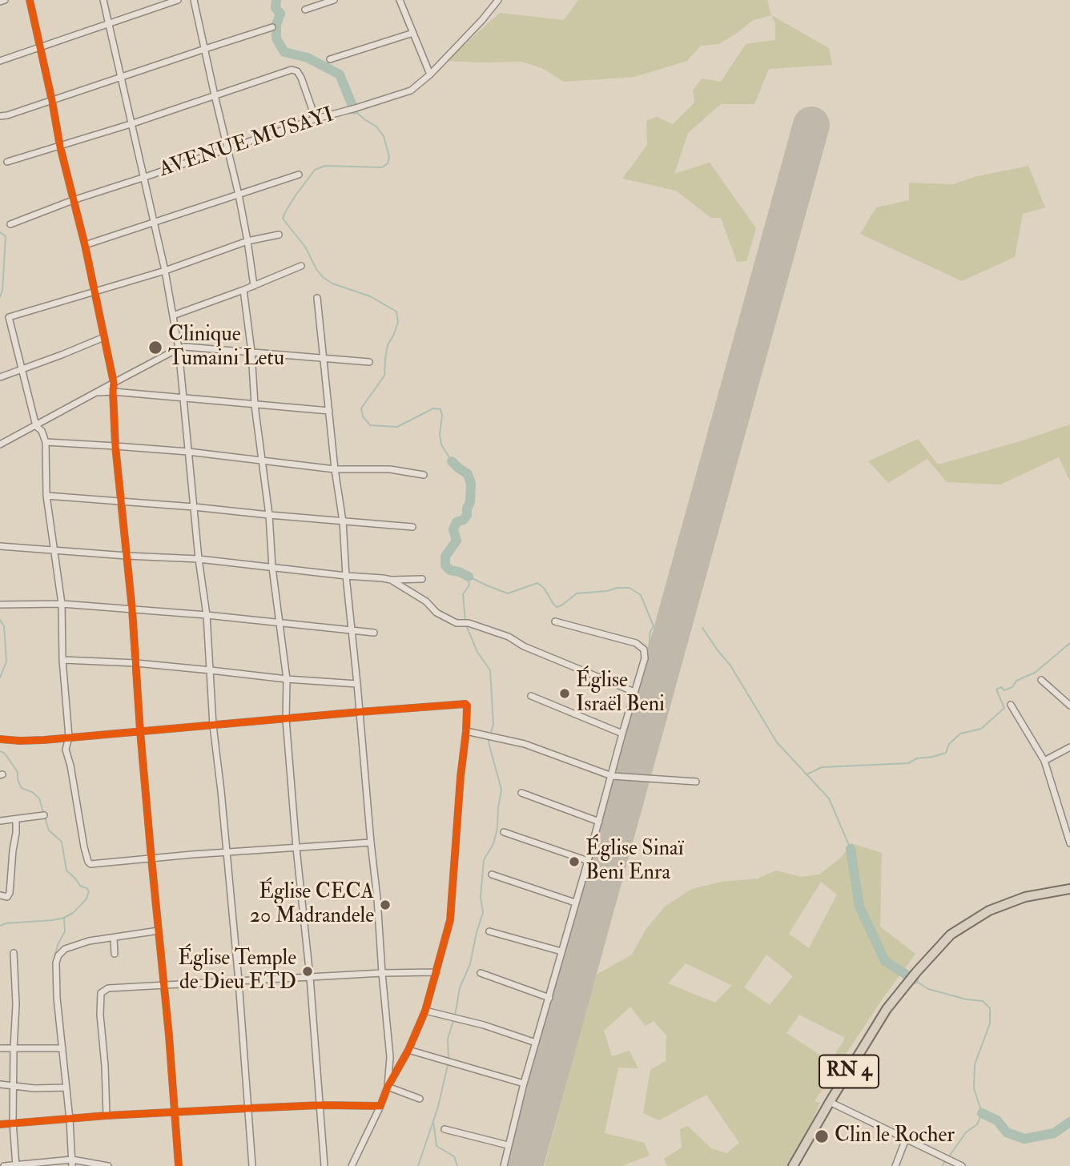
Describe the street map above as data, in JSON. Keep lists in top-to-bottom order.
{
  "streets": {
    "highway": ["RN 4"],
    "street": ["AVENUE MUSAYI"]
  },
  "places": [
    "Clinique Tumaini Letu",
    "Église Israël Beni",
    "Église Sinaï Beni Enra",
    "Église CECA 20 Madrandele",
    "Église Temple de Dieu ETD",
    "Clin le Rocher"
  ]
}
